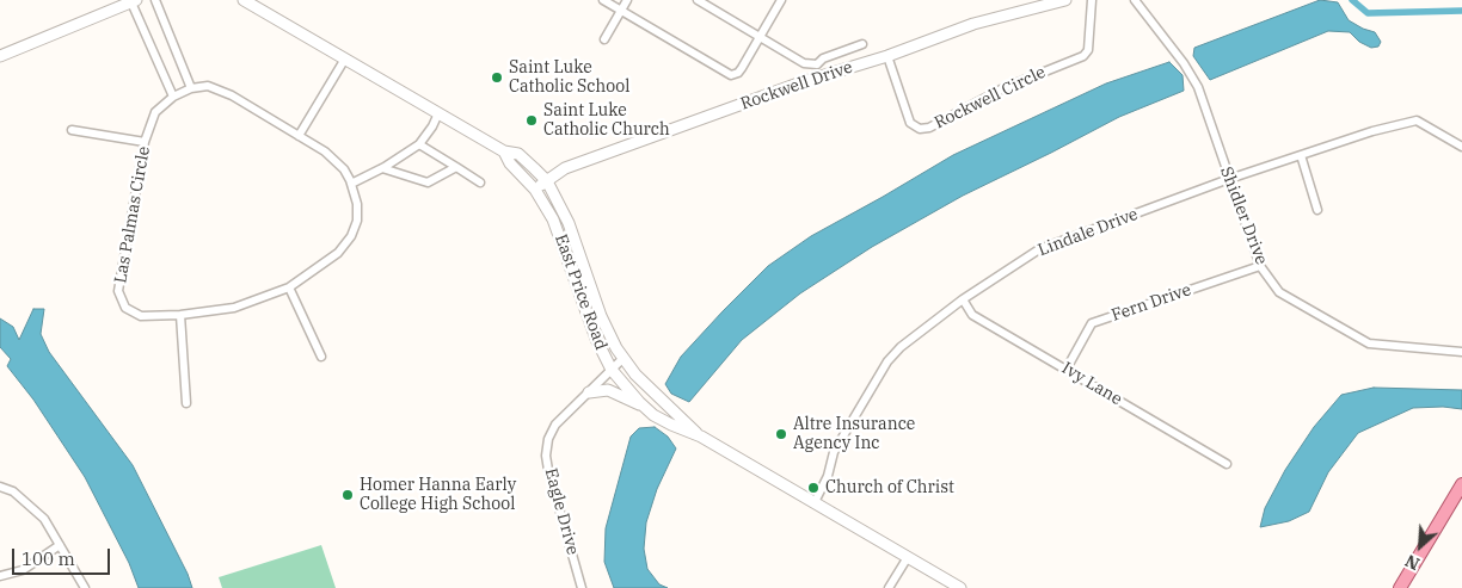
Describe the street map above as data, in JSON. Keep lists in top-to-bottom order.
{
  "streets": {
    "main road": ["Rockwell Drive", "East Price Road"],
    "street": [
      "Rockwell Circle",
      "Las Palmas Circle",
      "Shidler Drive",
      "Lindale Drive",
      "Fern Drive",
      "Ivy Lane",
      "Eagle Drive"
    ]
  },
  "crossings": [
    ["Rockwell Drive", "Rockwell Circle"],
    ["Rockwell Drive", "East Price Road"],
    ["Shidler Drive", "Lindale Drive"],
    ["Shidler Drive", "Fern Drive"],
    ["Lindale Drive", "East Price Road"],
    ["Lindale Drive", "Ivy Lane"],
    ["East Price Road", "Eagle Drive"],
    ["Fern Drive", "Ivy Lane"]
  ],
  "places": [
    "Saint Luke Catholic School",
    "Saint Luke Catholic Church",
    "Altre Insurance Agency Inc",
    "Church of Christ",
    "Homer Hanna Early College High School"
  ],
  "scale_bar": "100 m",
  "north": "bottom left"
}
